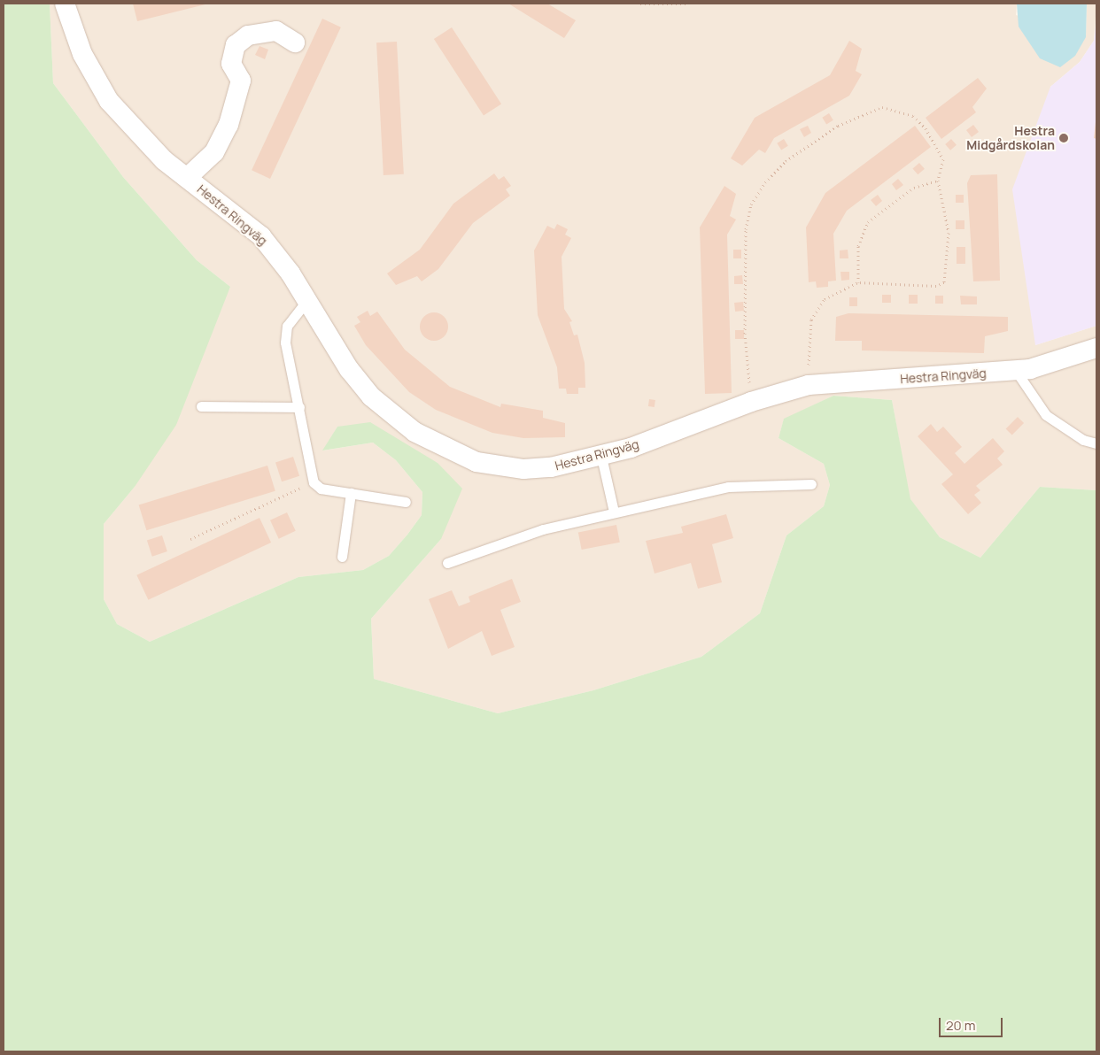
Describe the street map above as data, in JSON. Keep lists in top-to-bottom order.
{
  "streets": {
    "street": ["Hestra Ringväg"]
  },
  "places": ["Hestra Midgårdskolan"],
  "scale_bar": "20 m"
}
